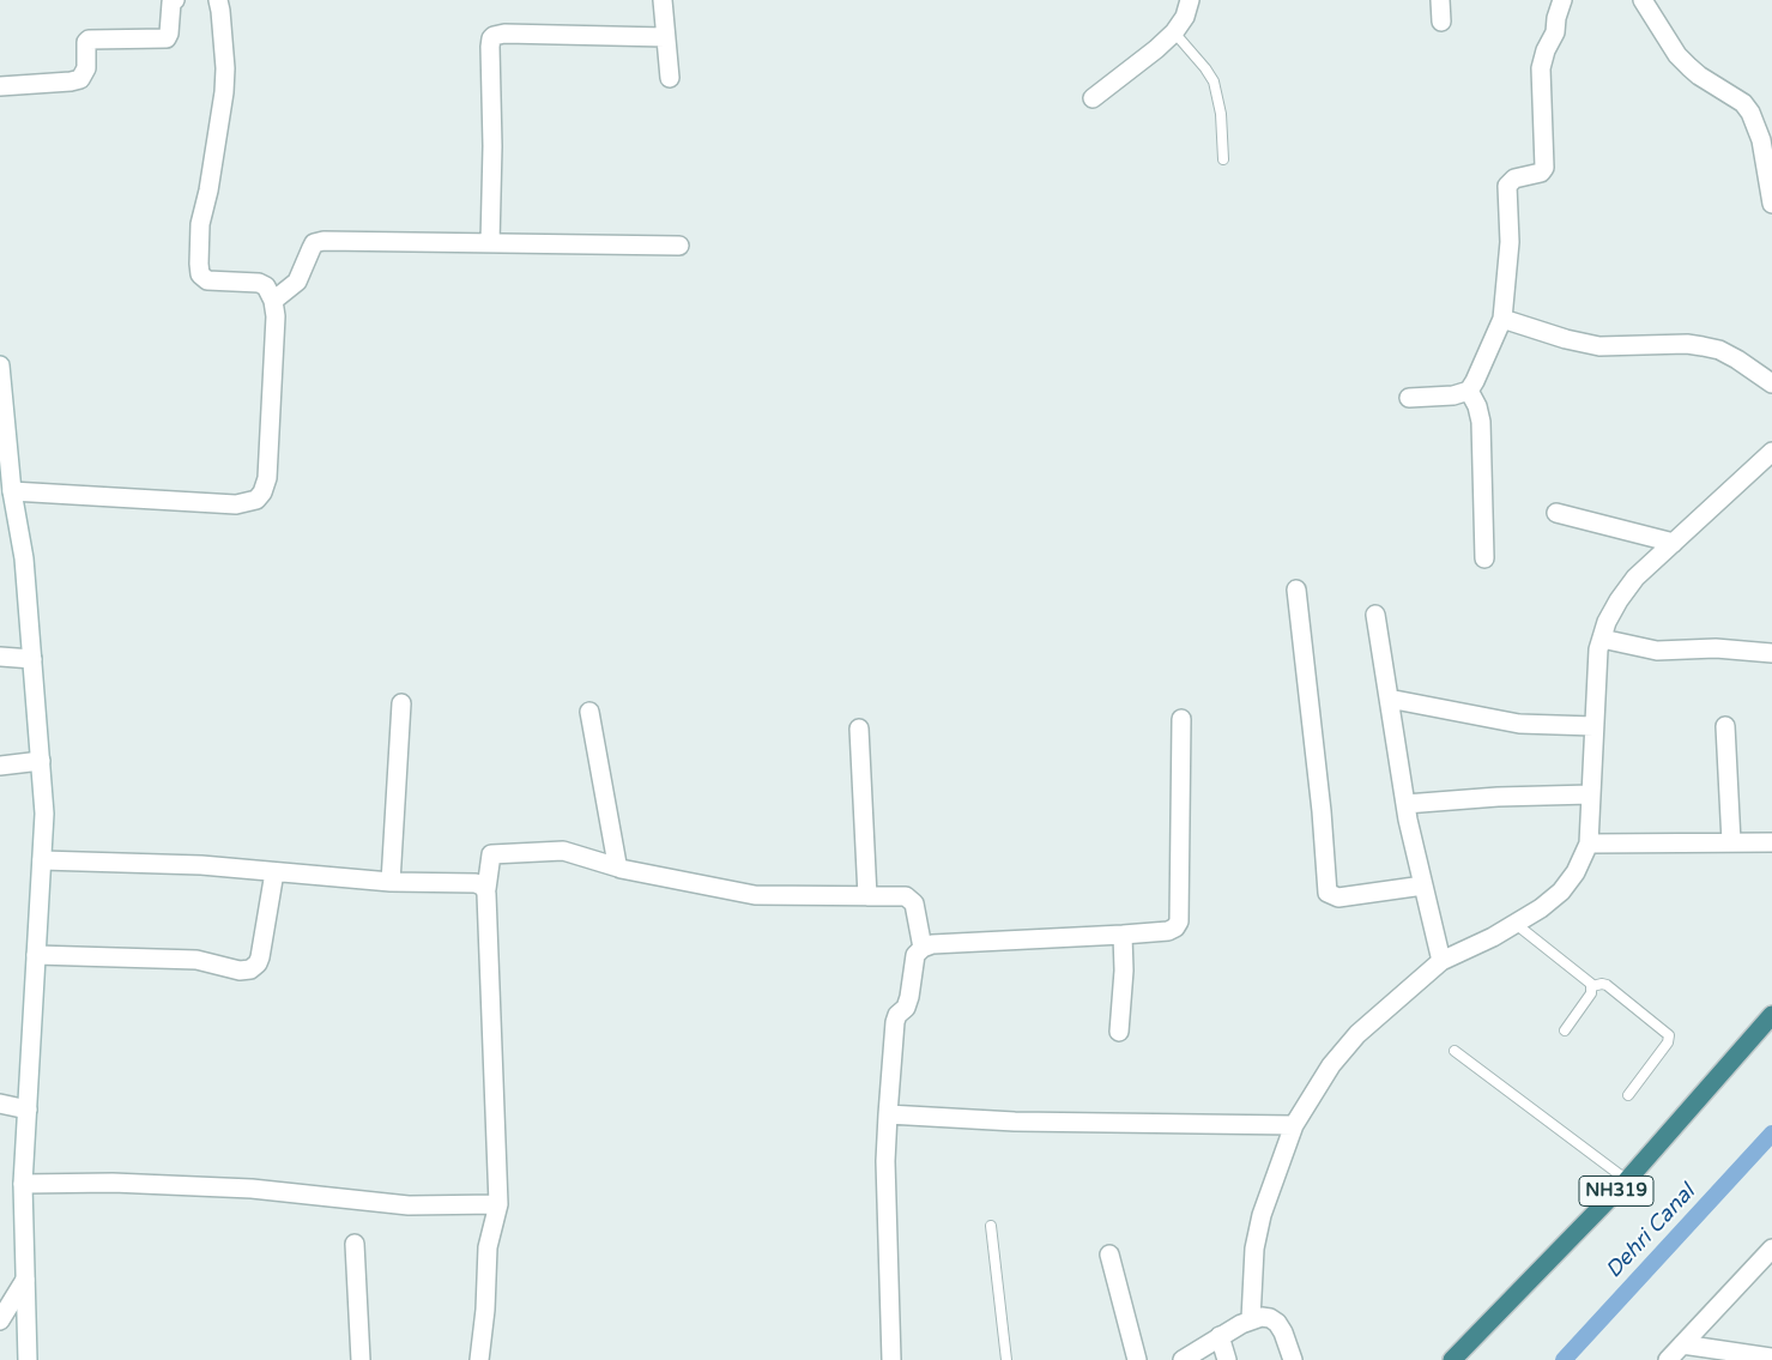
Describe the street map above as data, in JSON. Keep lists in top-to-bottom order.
{
  "streets": {
    "highway": ["NH319"]
  },
  "water": ["Dehri Canal"]
}
